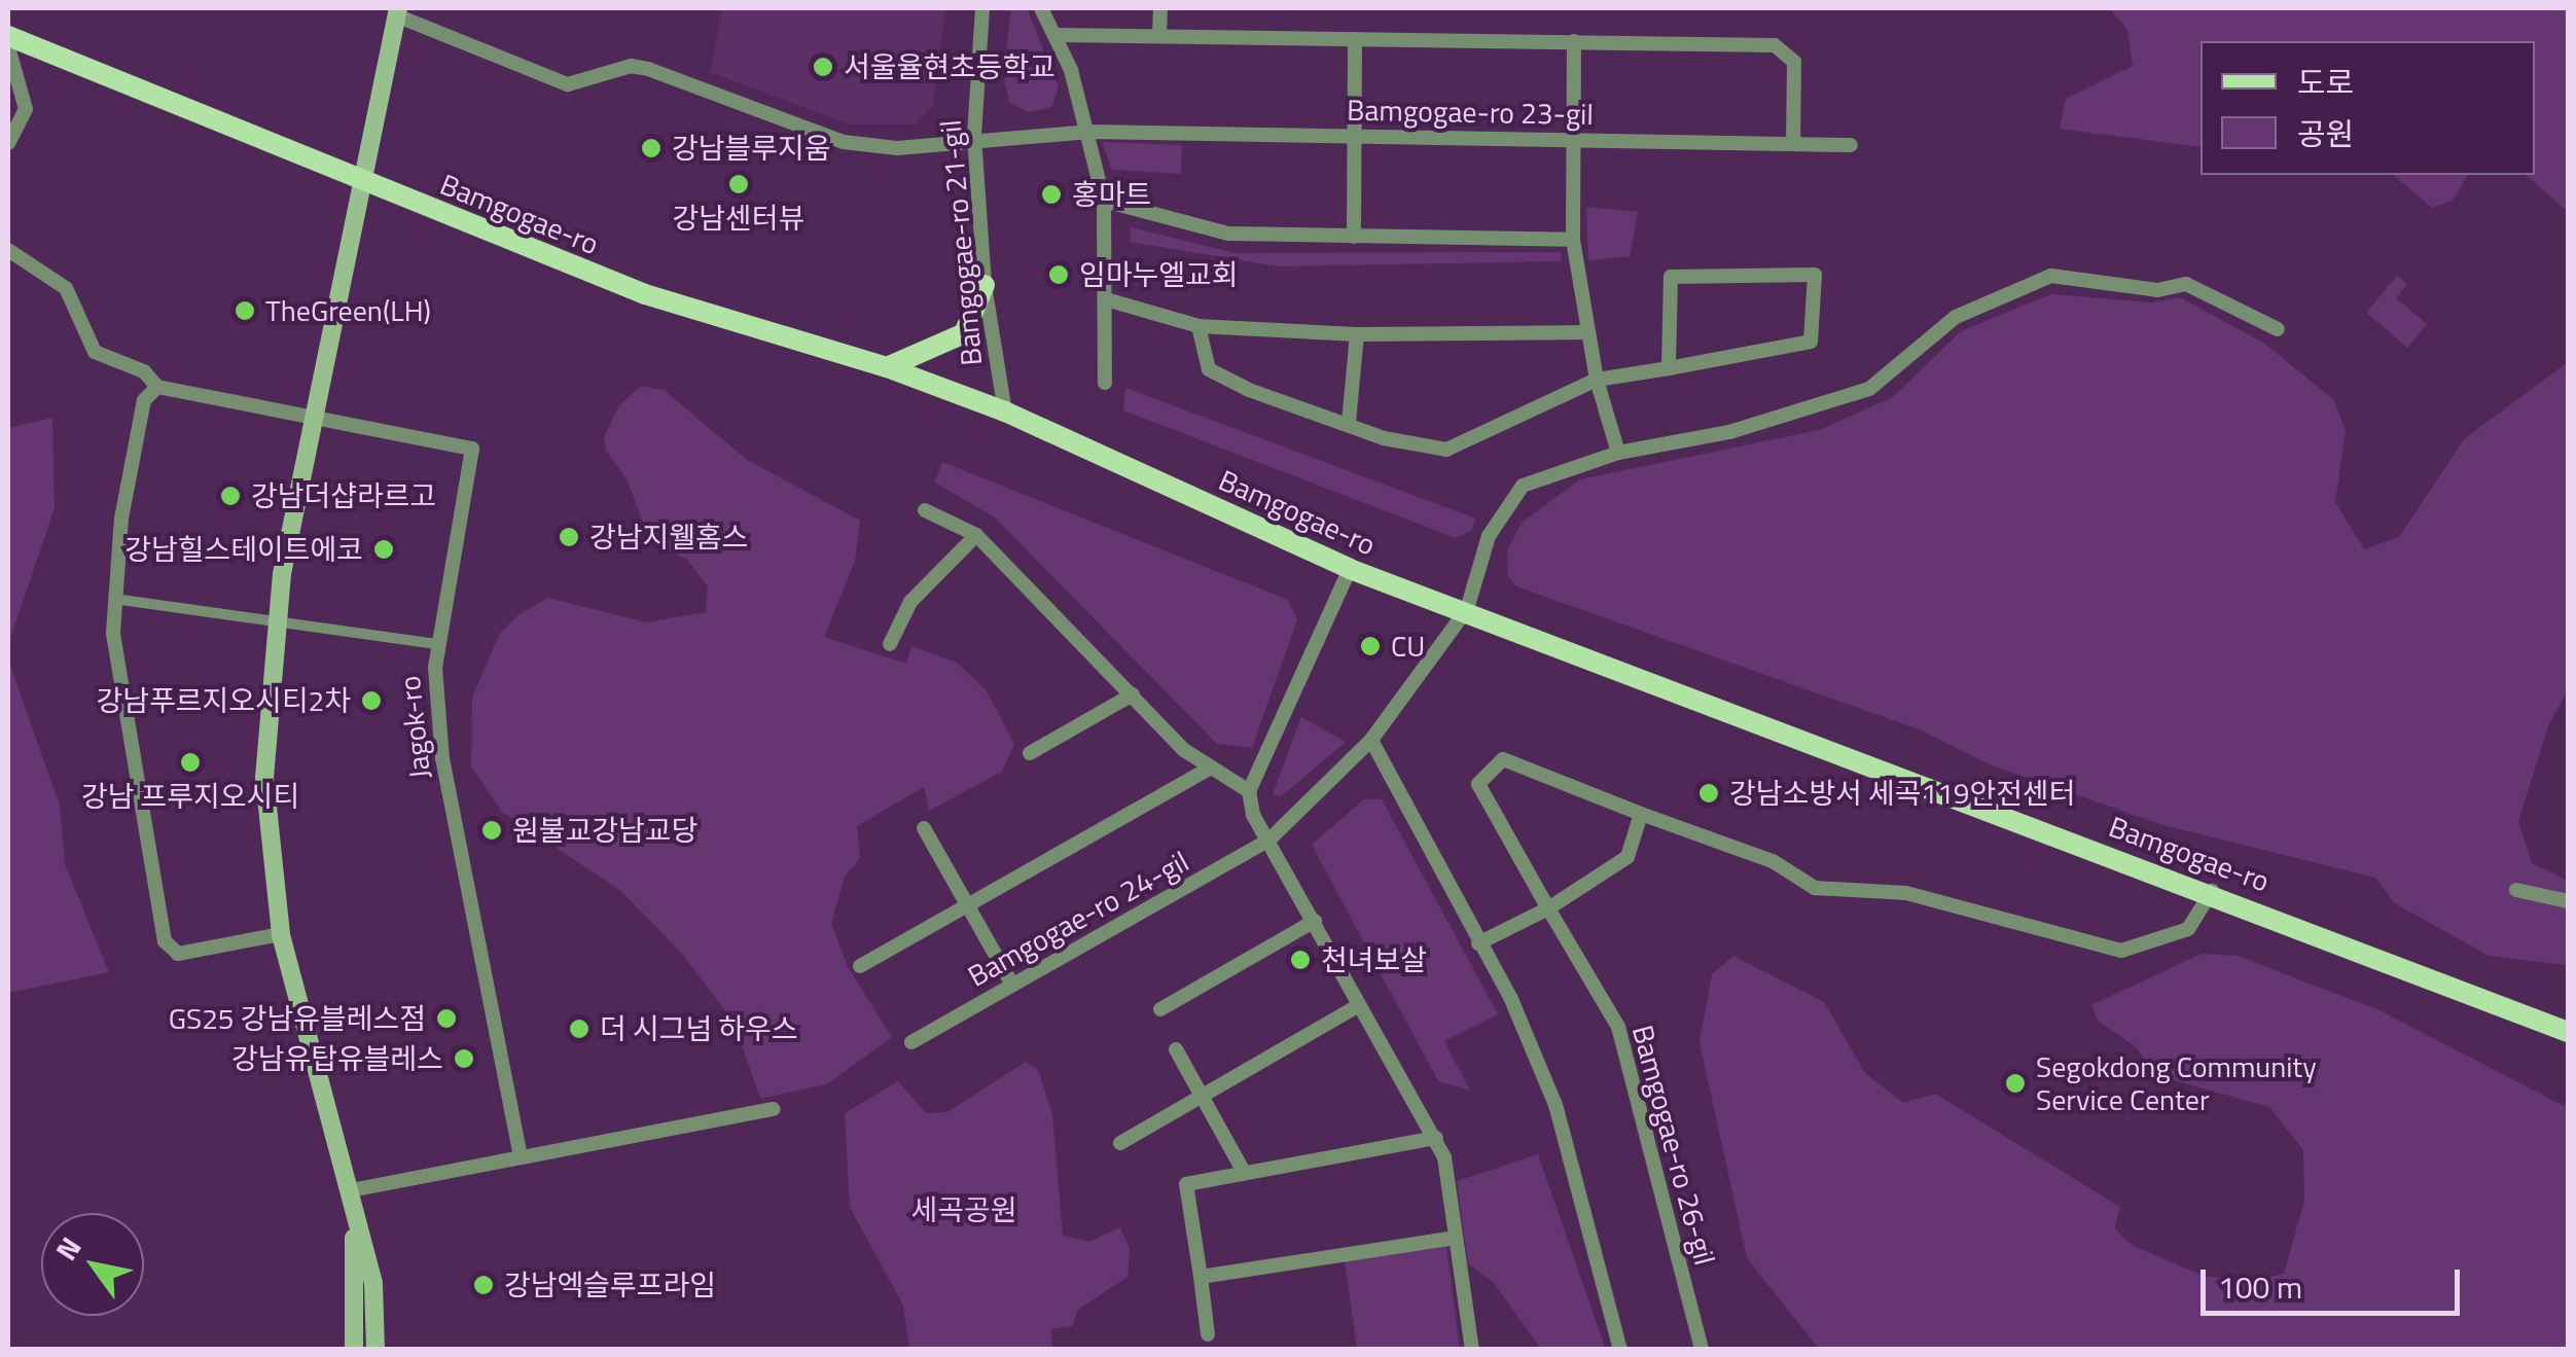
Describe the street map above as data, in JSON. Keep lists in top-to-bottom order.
{
  "streets": {
    "main road": ["Bamgogae-ro"],
    "street": [
      "Bamgogae-ro 23-gil",
      "Bamgogae-ro 21-gil",
      "Jagok-ro",
      "Bamgogae-ro 24-gil",
      "Bamgogae-ro 26-gil"
    ]
  },
  "crossings": [
    ["Bamgogae-ro 23-gil", "Bamgogae-ro 21-gil"],
    ["Bamgogae-ro", "Bamgogae-ro 21-gil"]
  ],
  "parks": ["세곡공원"],
  "places": [
    "서울율현초등학교",
    "강남블루지움",
    "강남센터뷰",
    "홍마트",
    "임마누엘교회",
    "TheGreen(LH)",
    "강남더샵라르고",
    "강남지웰홈스",
    "강남힐스테이트에코",
    "CU",
    "강남푸르지오시티2차",
    "강남 프루지오시티",
    "강남소방서 세곡119안전센터",
    "원불교강남교당",
    "천녀보살",
    "GS25 강남유블레스점",
    "더 시그넘 하우스",
    "강남유탑유블레스",
    "Segokdong Community Service Center",
    "강남엑슬루프라임"
  ],
  "legend": ["도로", "공원"],
  "scale_bar": "100 m",
  "north": "top left"
}
